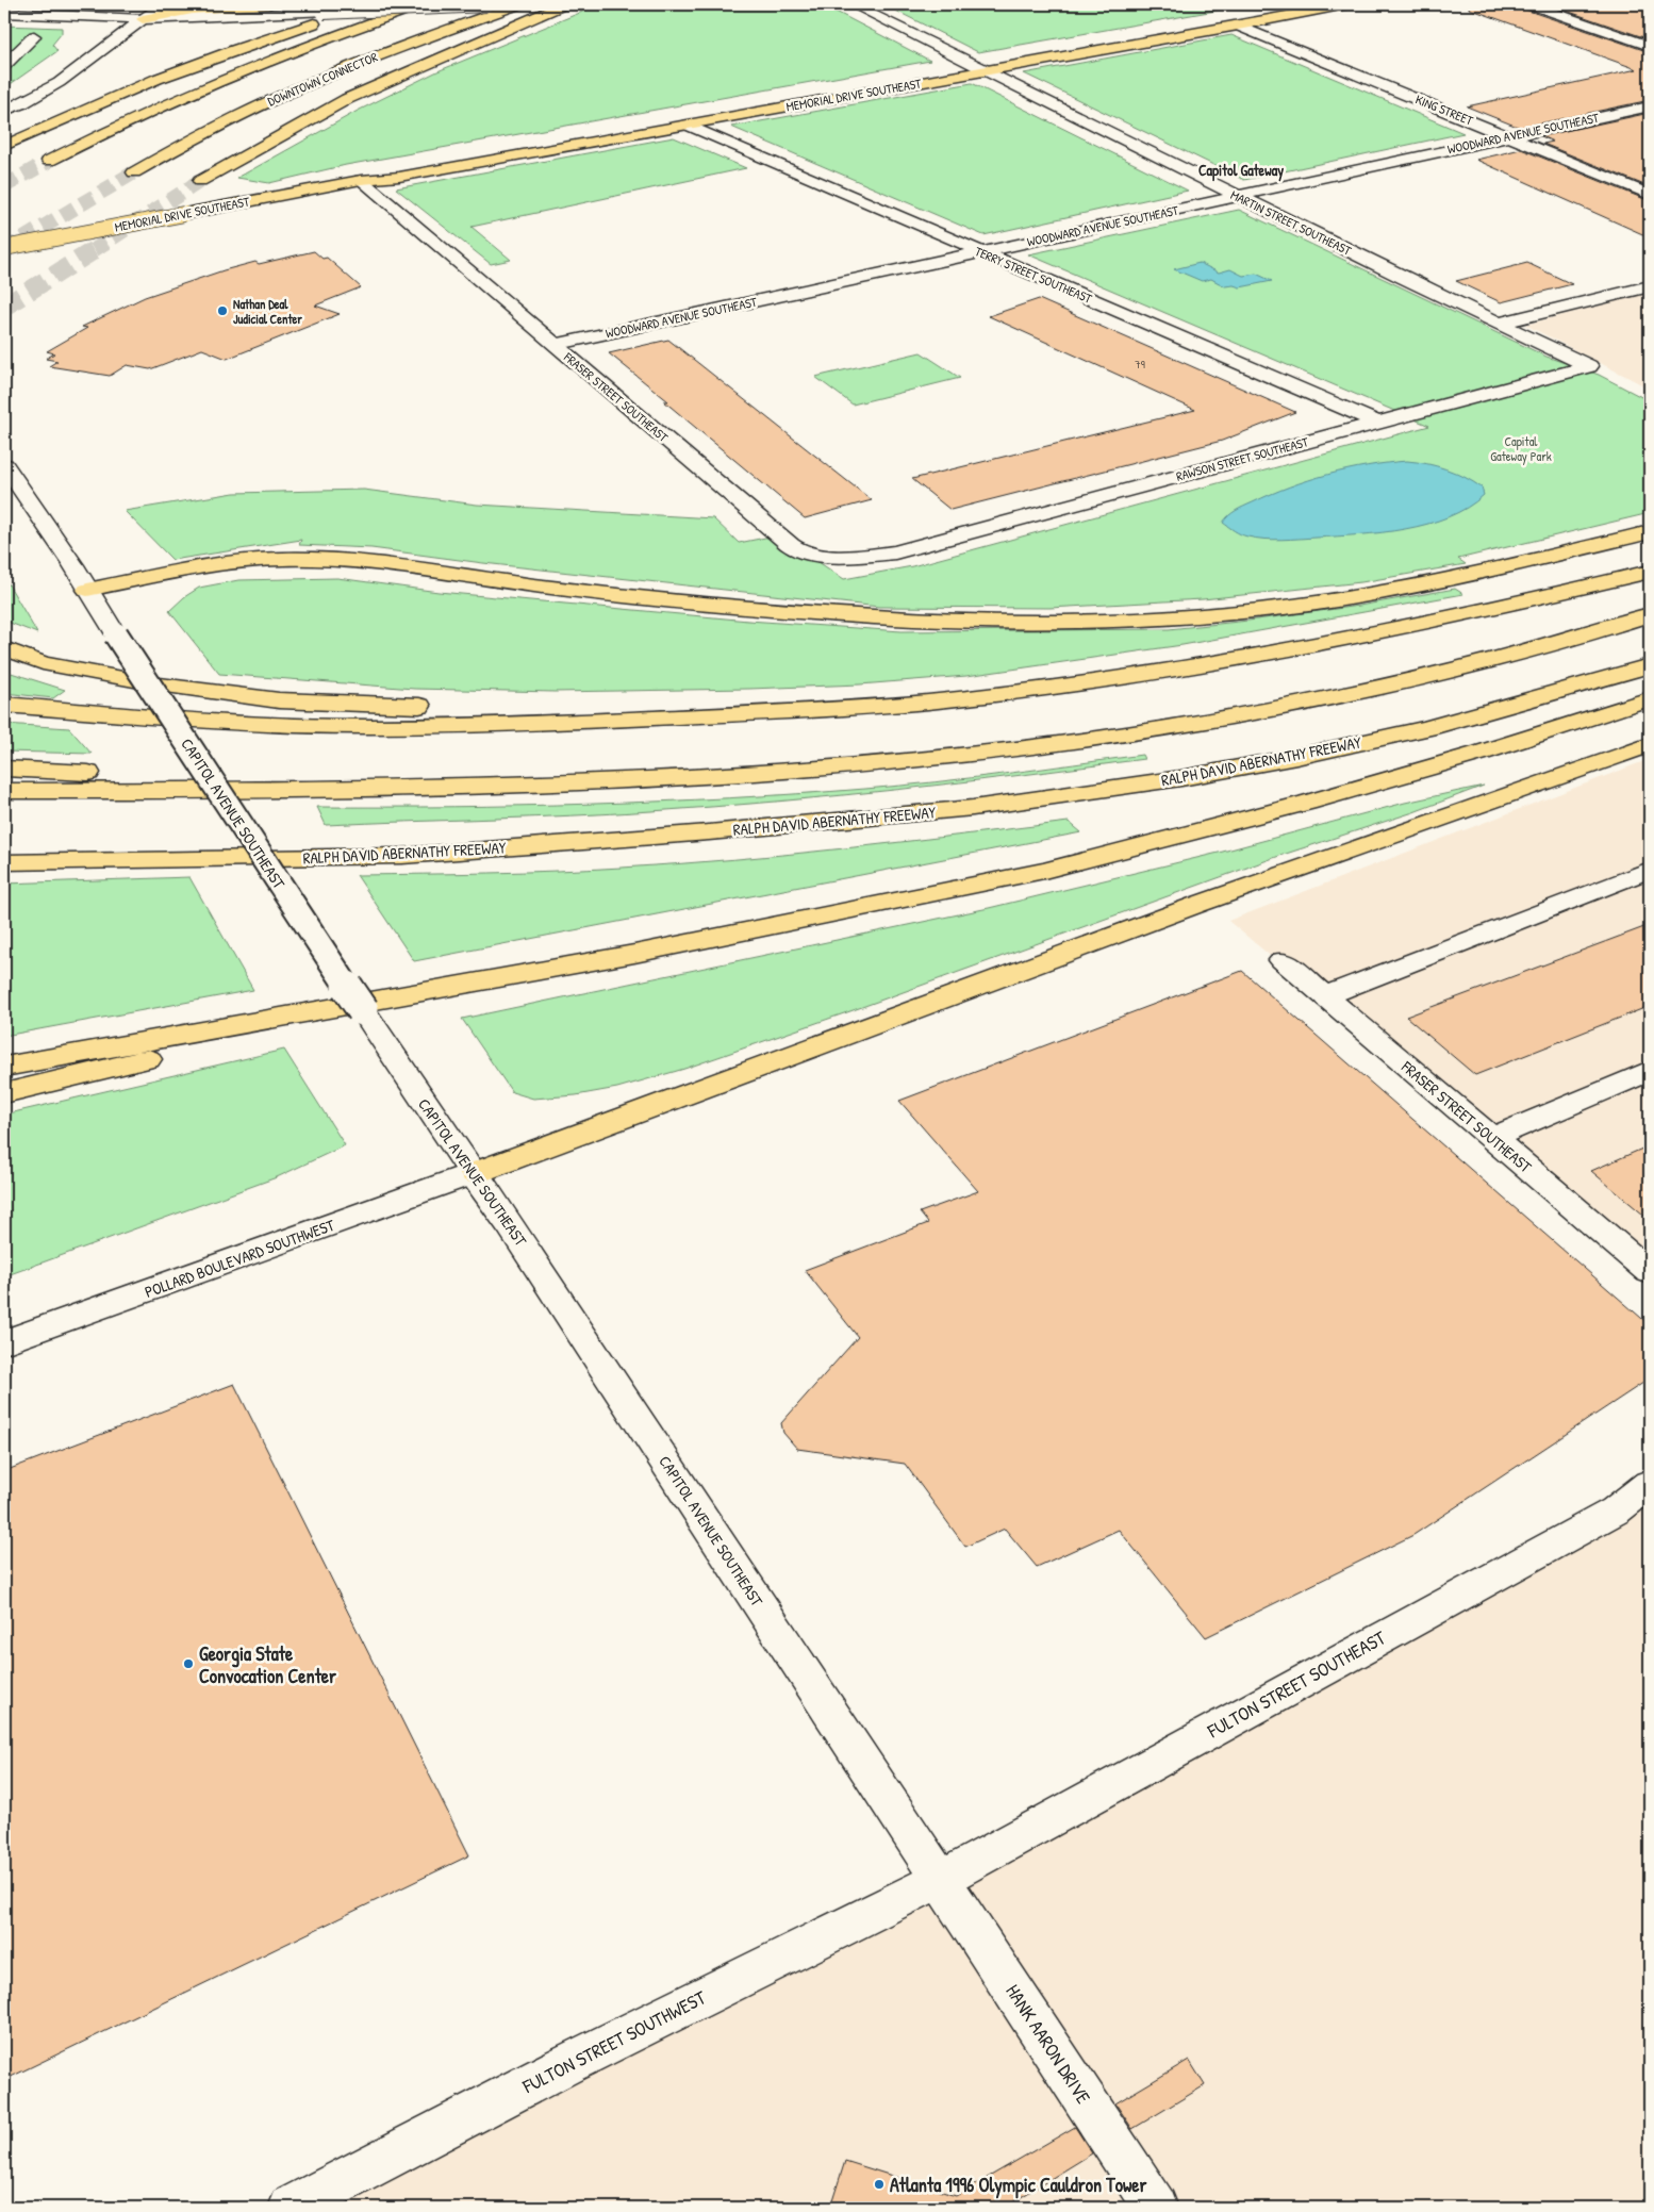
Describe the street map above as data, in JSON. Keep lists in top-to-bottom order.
{
  "streets": {
    "main road": ["DOWNTOWN CONNECTOR", "MEMORIAL DRIVE SOUTHEAST", "RALPH DAVID ABERNATHY FREEWAY"],
    "street": [
      "KING STREET",
      "WOODWARD AVENUE SOUTHEAST",
      "MARTIN STREET SOUTHEAST",
      "TERRY STREET SOUTHEAST",
      "FRASER STREET SOUTHEAST",
      "RAWSON STREET SOUTHEAST",
      "CAPITOL AVENUE SOUTHEAST",
      "POLLARD BOULEVARD SOUTHWEST",
      "FULTON STREET SOUTHEAST",
      "FULTON STREET SOUTHWEST",
      "HANK AARON DRIVE"
    ]
  },
  "crossings": [
    ["MEMORIAL DRIVE SOUTHEAST", "KING STREET"],
    ["MEMORIAL DRIVE SOUTHEAST", "MARTIN STREET SOUTHEAST"],
    ["MEMORIAL DRIVE SOUTHEAST", "TERRY STREET SOUTHEAST"],
    ["MEMORIAL DRIVE SOUTHEAST", "FRASER STREET SOUTHEAST"],
    ["KING STREET", "WOODWARD AVENUE SOUTHEAST"],
    ["WOODWARD AVENUE SOUTHEAST", "MARTIN STREET SOUTHEAST"],
    ["WOODWARD AVENUE SOUTHEAST", "TERRY STREET SOUTHEAST"],
    ["WOODWARD AVENUE SOUTHEAST", "FRASER STREET SOUTHEAST"],
    ["MARTIN STREET SOUTHEAST", "RAWSON STREET SOUTHEAST"],
    ["TERRY STREET SOUTHEAST", "RAWSON STREET SOUTHEAST"],
    ["FRASER STREET SOUTHEAST", "RAWSON STREET SOUTHEAST"],
    ["CAPITOL AVENUE SOUTHEAST", "POLLARD BOULEVARD SOUTHWEST"],
    ["CAPITOL AVENUE SOUTHEAST", "FULTON STREET SOUTHEAST"],
    ["CAPITOL AVENUE SOUTHEAST", "FULTON STREET SOUTHWEST"],
    ["CAPITOL AVENUE SOUTHEAST", "HANK AARON DRIVE"],
    ["FULTON STREET SOUTHEAST", "FULTON STREET SOUTHWEST"],
    ["FULTON STREET SOUTHEAST", "HANK AARON DRIVE"],
    ["FULTON STREET SOUTHWEST", "HANK AARON DRIVE"]
  ],
  "districts": ["Capitol Gateway"],
  "parks": ["Capital Gateway Park"],
  "places": ["Nathan Deal Judicial Center", "Georgia State Convocation Center", "Atlanta 1996 Olympic Cauldron Tower"],
  "house_numbers": ["79"]
}
